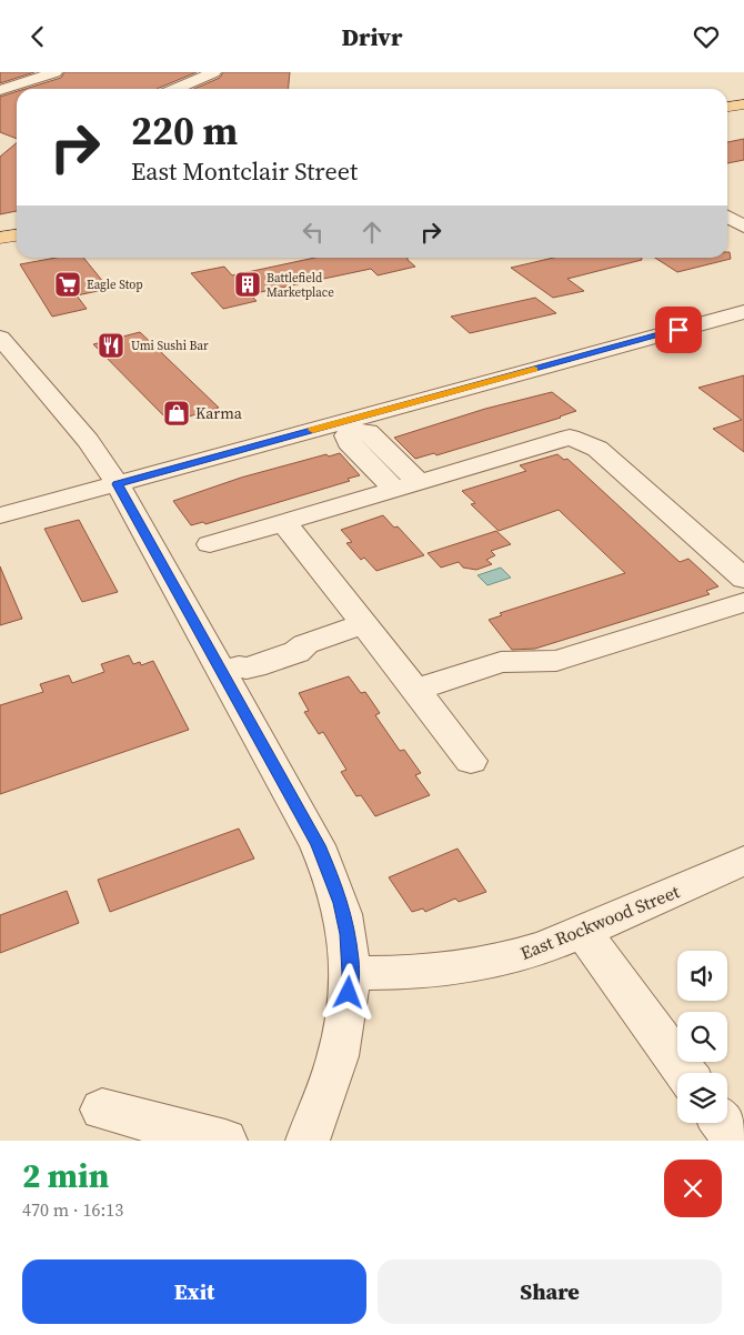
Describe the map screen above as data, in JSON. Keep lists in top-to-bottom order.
{
  "streets": {
    "street": ["East Rockwood Street"]
  },
  "places": {
    "supermarket": ["Eagle Stop"],
    "building": ["Battlefield Marketplace"],
    "restaurant": ["Umi Sushi Bar"],
    "shop": ["Karma"]
  },
  "page": {
    "header": "Drivr",
    "turn": ["220 m", "East Montclair Street"],
    "heading": ["2 min", "470 m · 16:13"],
    "buttons": ["Exit", "Share"]
  }
}
